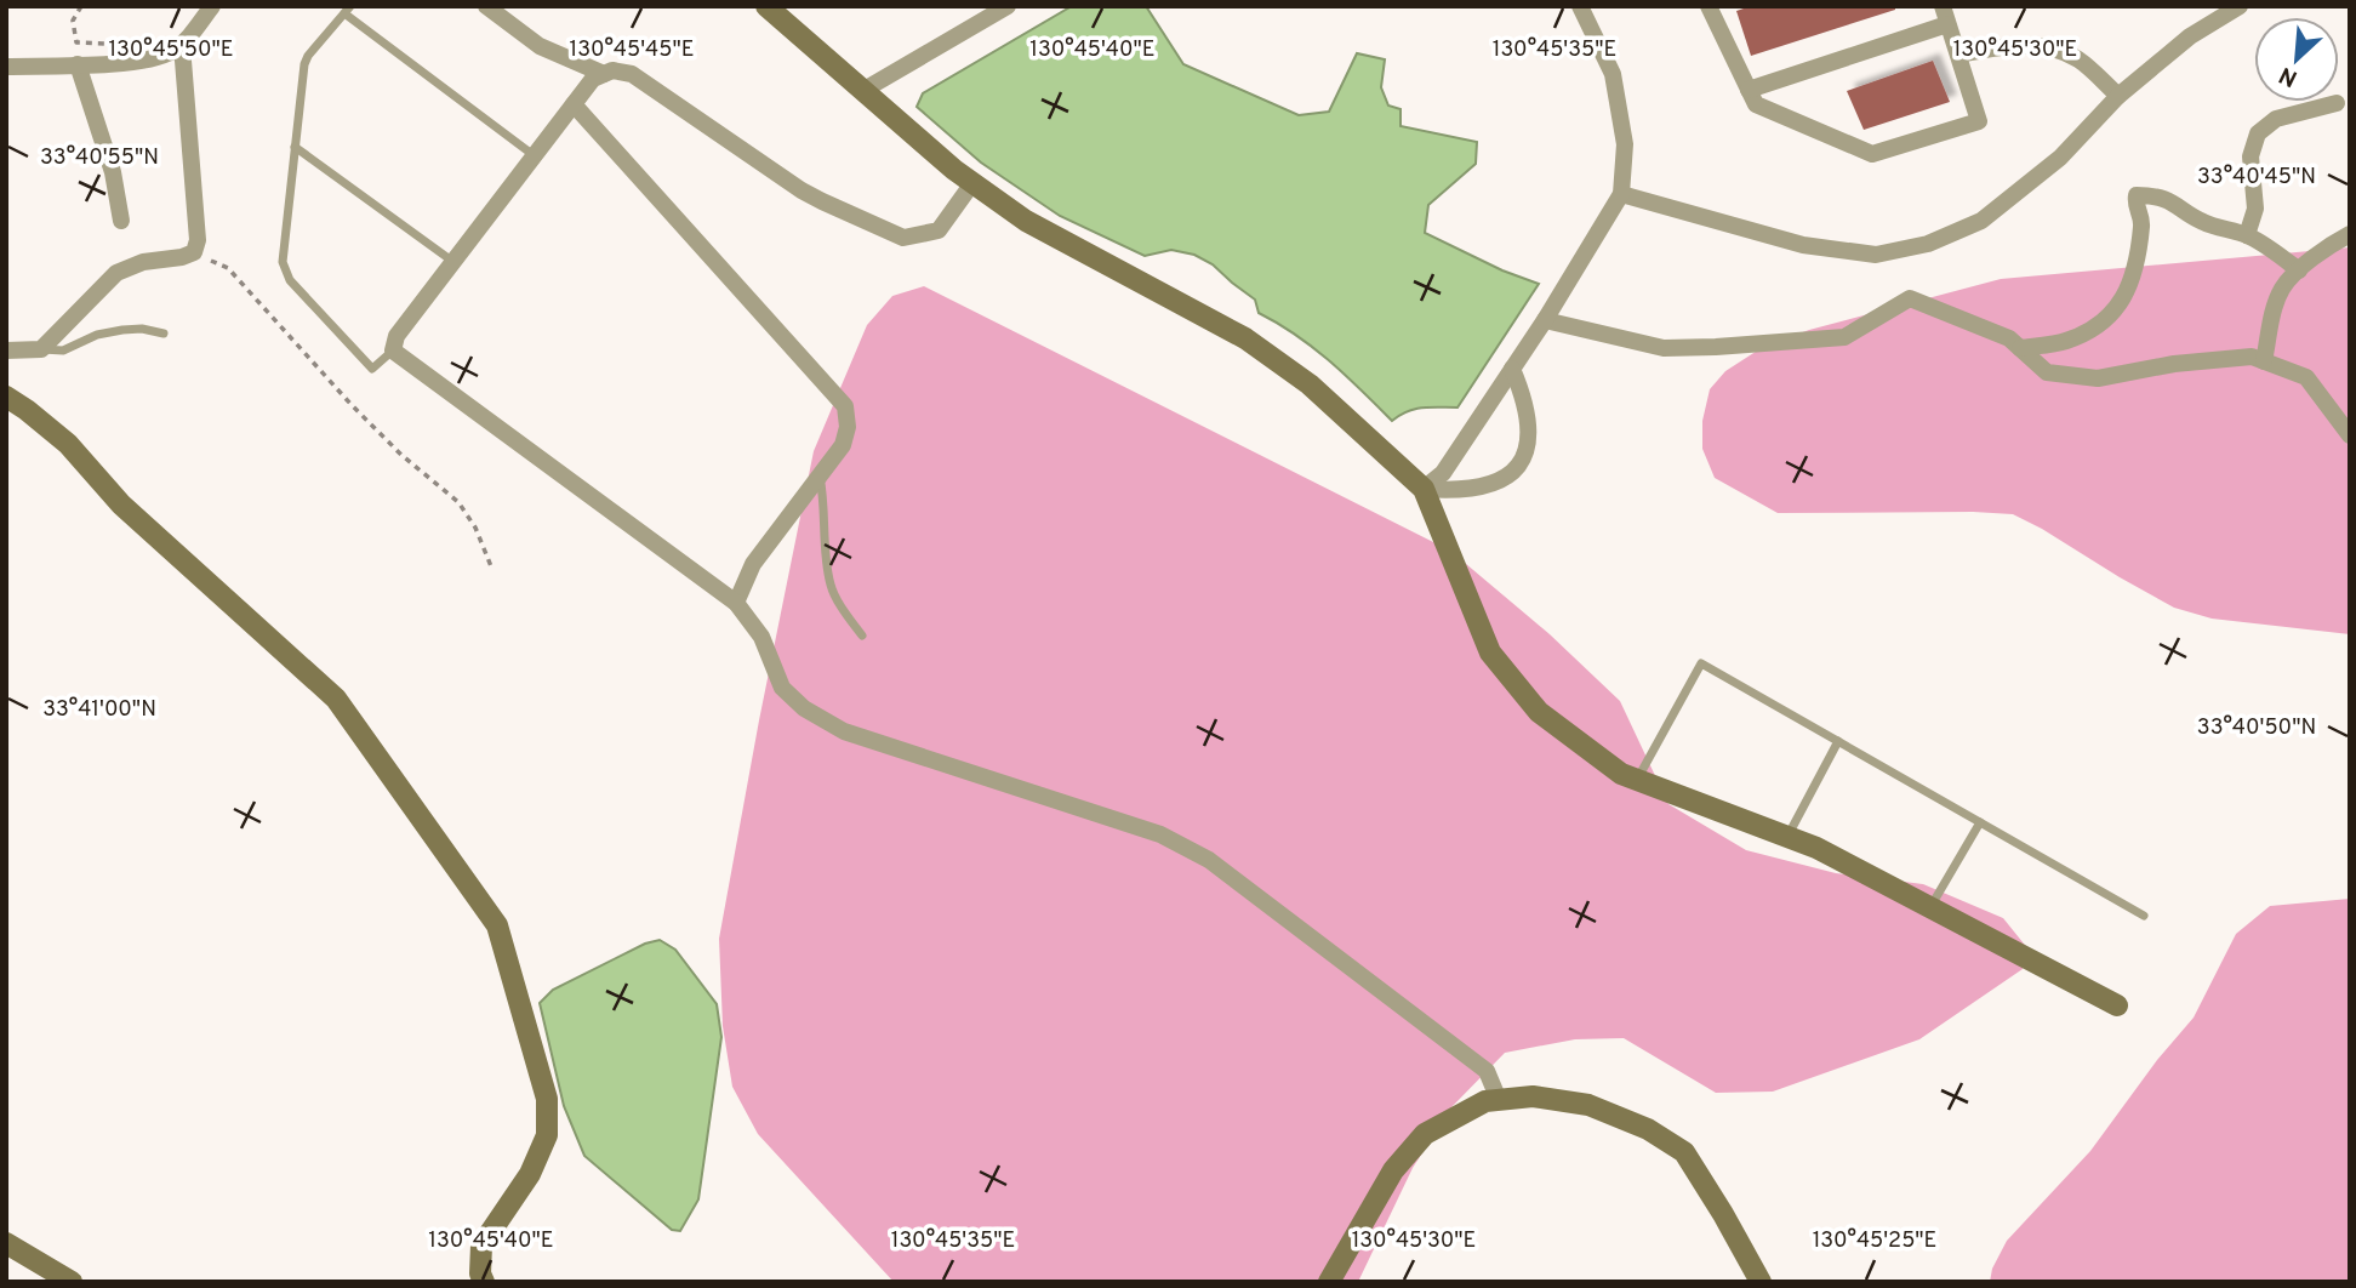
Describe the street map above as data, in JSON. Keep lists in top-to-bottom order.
{
  "north": "bottom left",
  "coordinates": [
    "130°45'50\"E",
    "130°45'45\"E",
    "130°45'40\"E",
    "130°45'35\"E",
    "130°45'30\"E",
    "33°40'55\"N",
    "33°40'45\"N",
    "33°41'00\"N",
    "33°40'50\"N",
    "130°45'25\"E"
  ]
}
